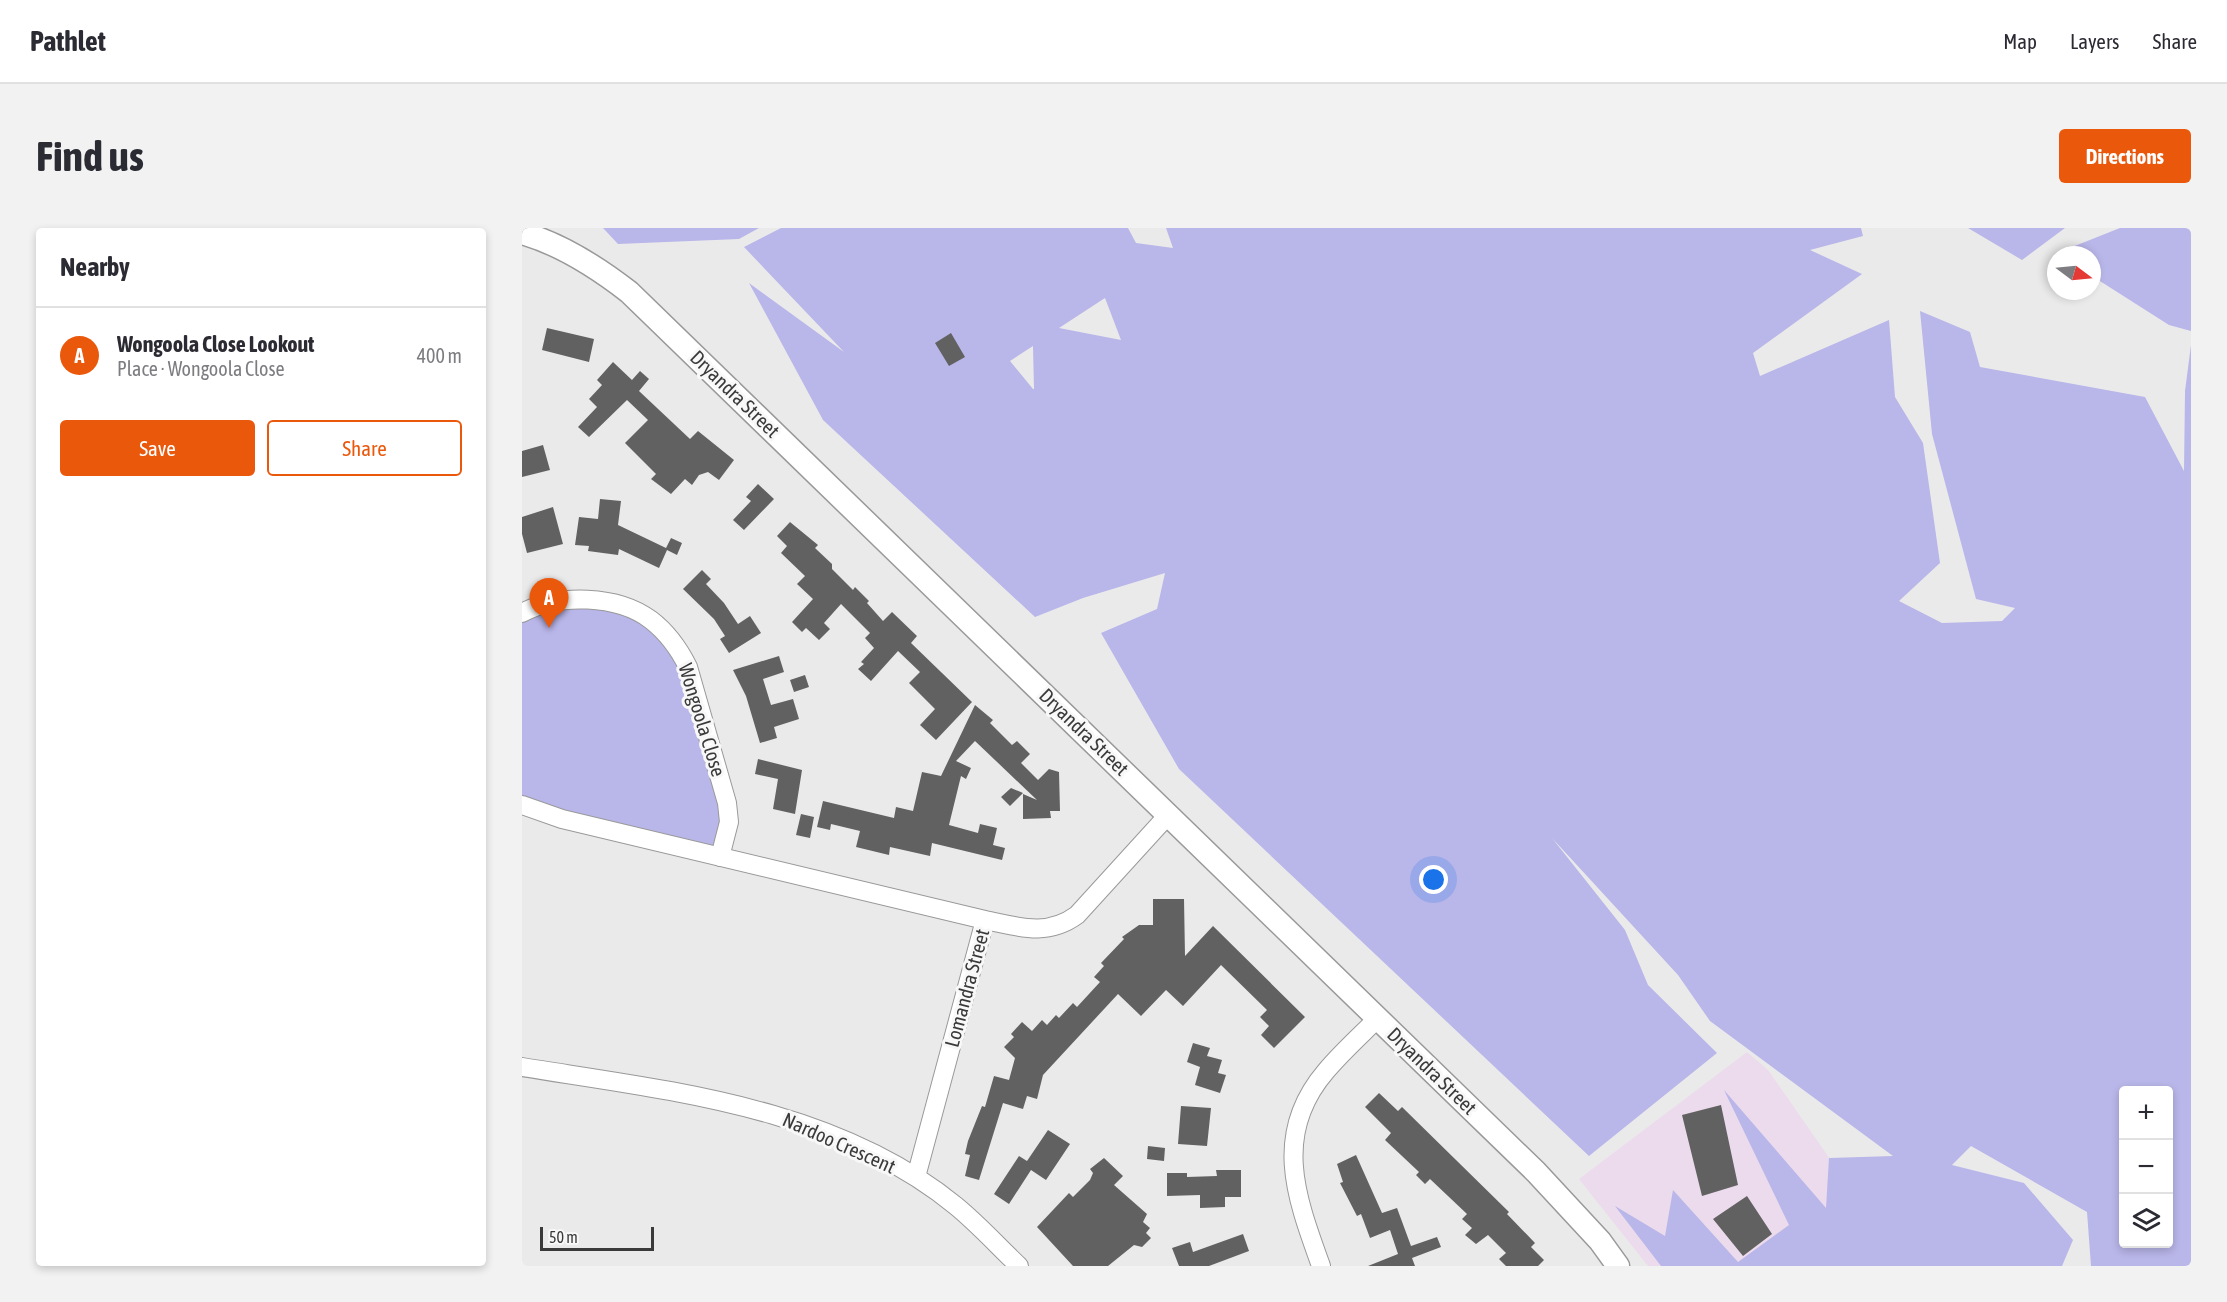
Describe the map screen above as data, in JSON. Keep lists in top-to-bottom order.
{
  "streets": {
    "street": [
      "Dryandra Street",
      "Wongoola Close",
      "Lomandra Street",
      "Nardoo Crescent"
    ]
  },
  "crossings": [
    ["Dryandra Street", "Lomandra Street"],
    ["Lomandra Street", "Nardoo Crescent"]
  ],
  "scale_bar": "50 m",
  "north": "right",
  "page": {
    "header": "Pathlet",
    "nav": ["Map", "Layers", "Share"],
    "buttons": [
      "Directions",
      ["Save", "Share"]
    ],
    "title": "Find us",
    "heading": "Nearby",
    "list": [
      {
        "mark": "A",
        "name": "Wongoola Close Lookout",
        "note": "Place · Wongoola Close",
        "value": "400 m"
      }
    ],
    "pins": "A",
    "map_buttons": ["+", "−"],
    "scale": "50 m"
  }
}
